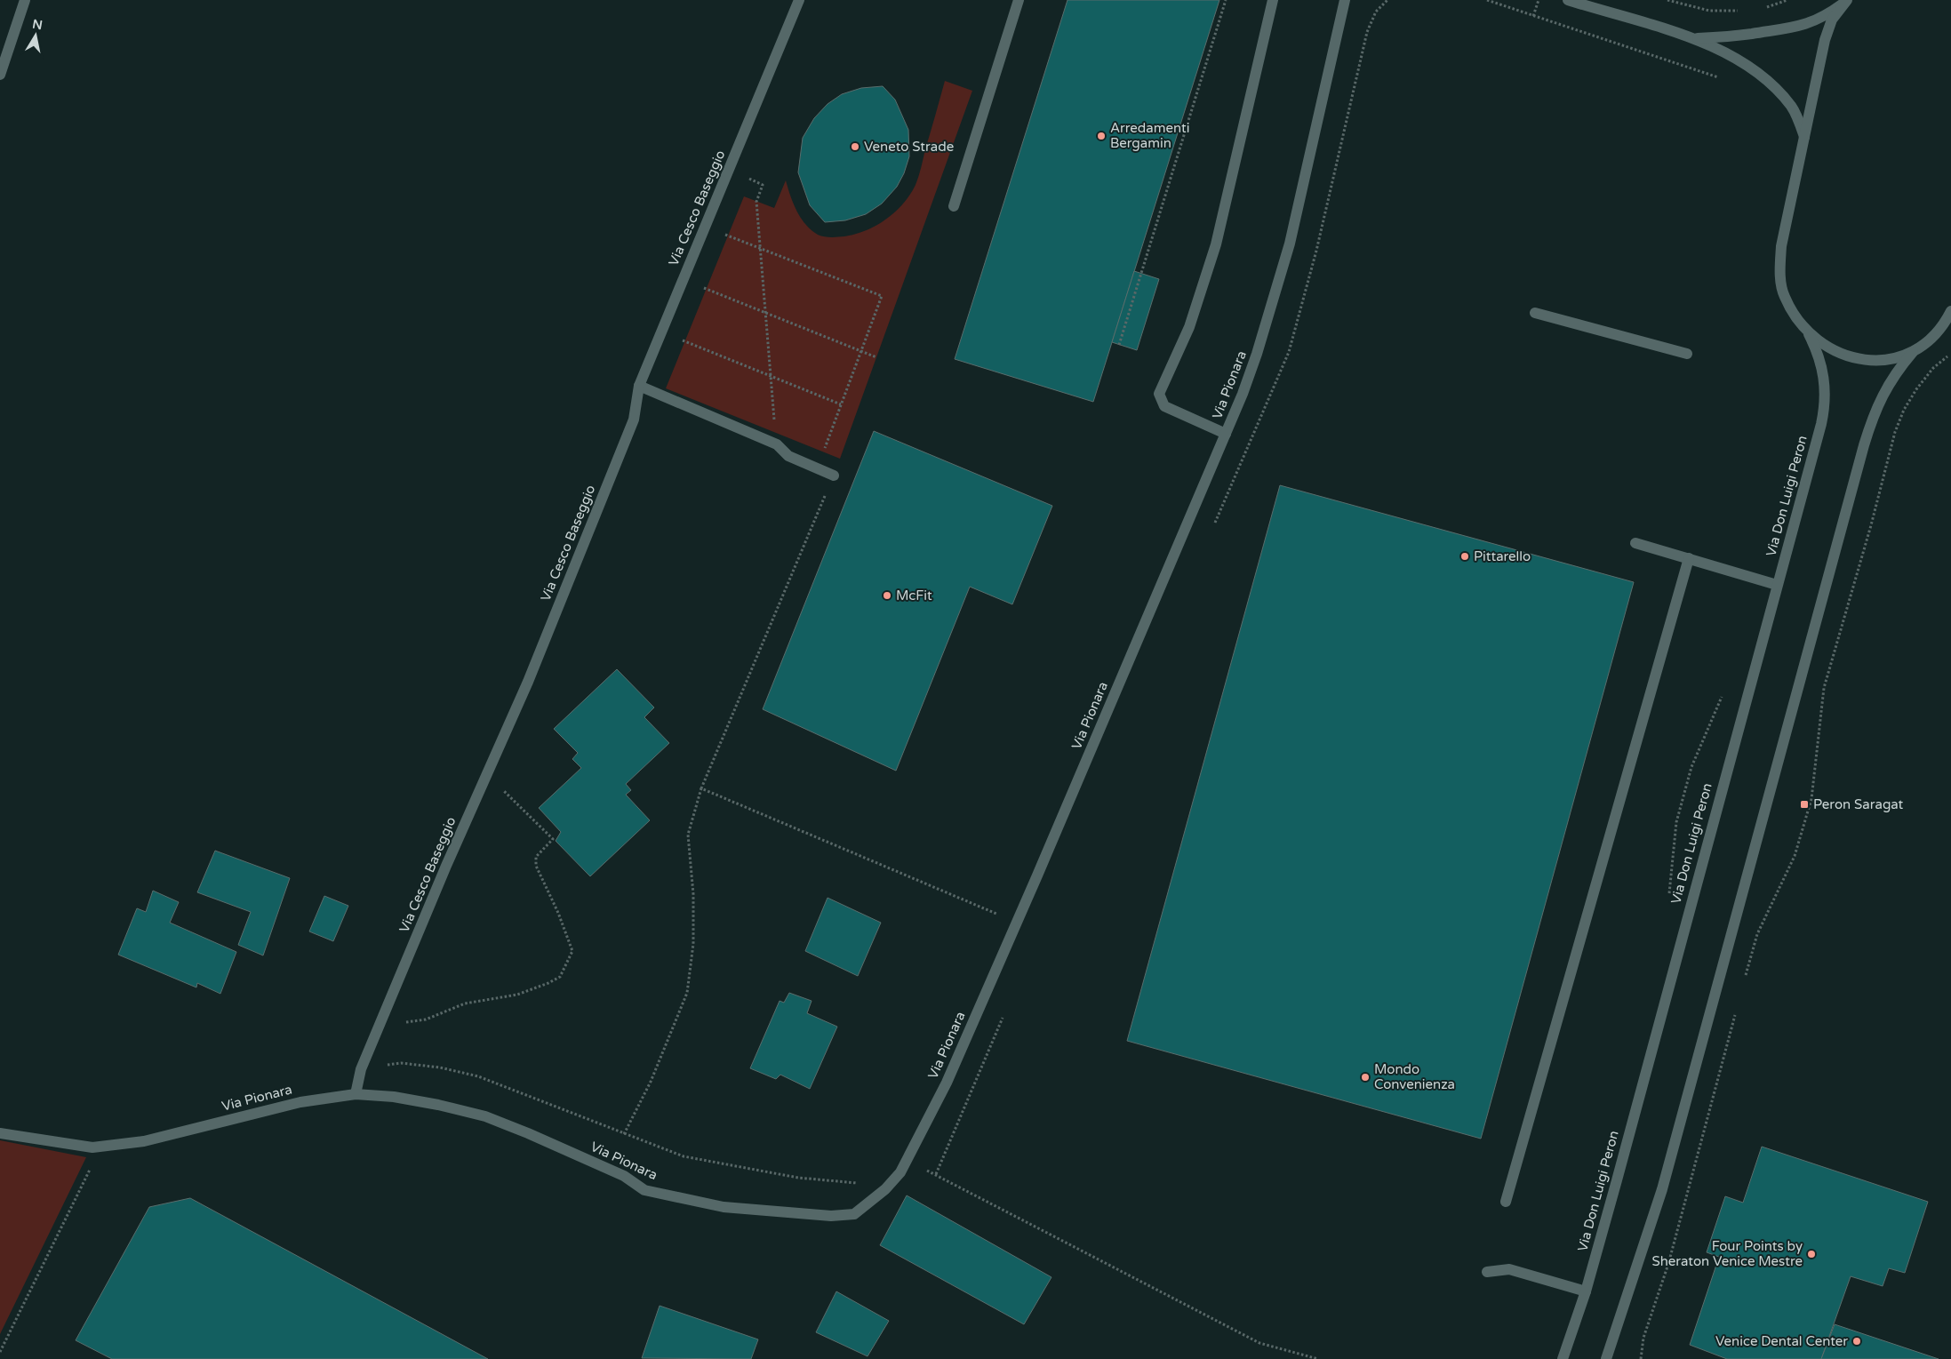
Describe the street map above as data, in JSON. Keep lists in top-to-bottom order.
{
  "streets": {
    "street": ["Via Cesco Baseggio", "Via Pionara", "Via Don Luigi Peron"]
  },
  "crossings": [
    ["Via Cesco Baseggio", "Via Pionara"]
  ],
  "places": {
    "other": [
      "Arredamenti Bergamin",
      "Veneto Strade",
      "Pittarello",
      "McFit",
      "Mondo Convenienza",
      "Four Points by Sheraton Venice Mestre",
      "Venice Dental Center"
    ],
    "transit": ["Peron Saragat"]
  },
  "north": "top"
}
